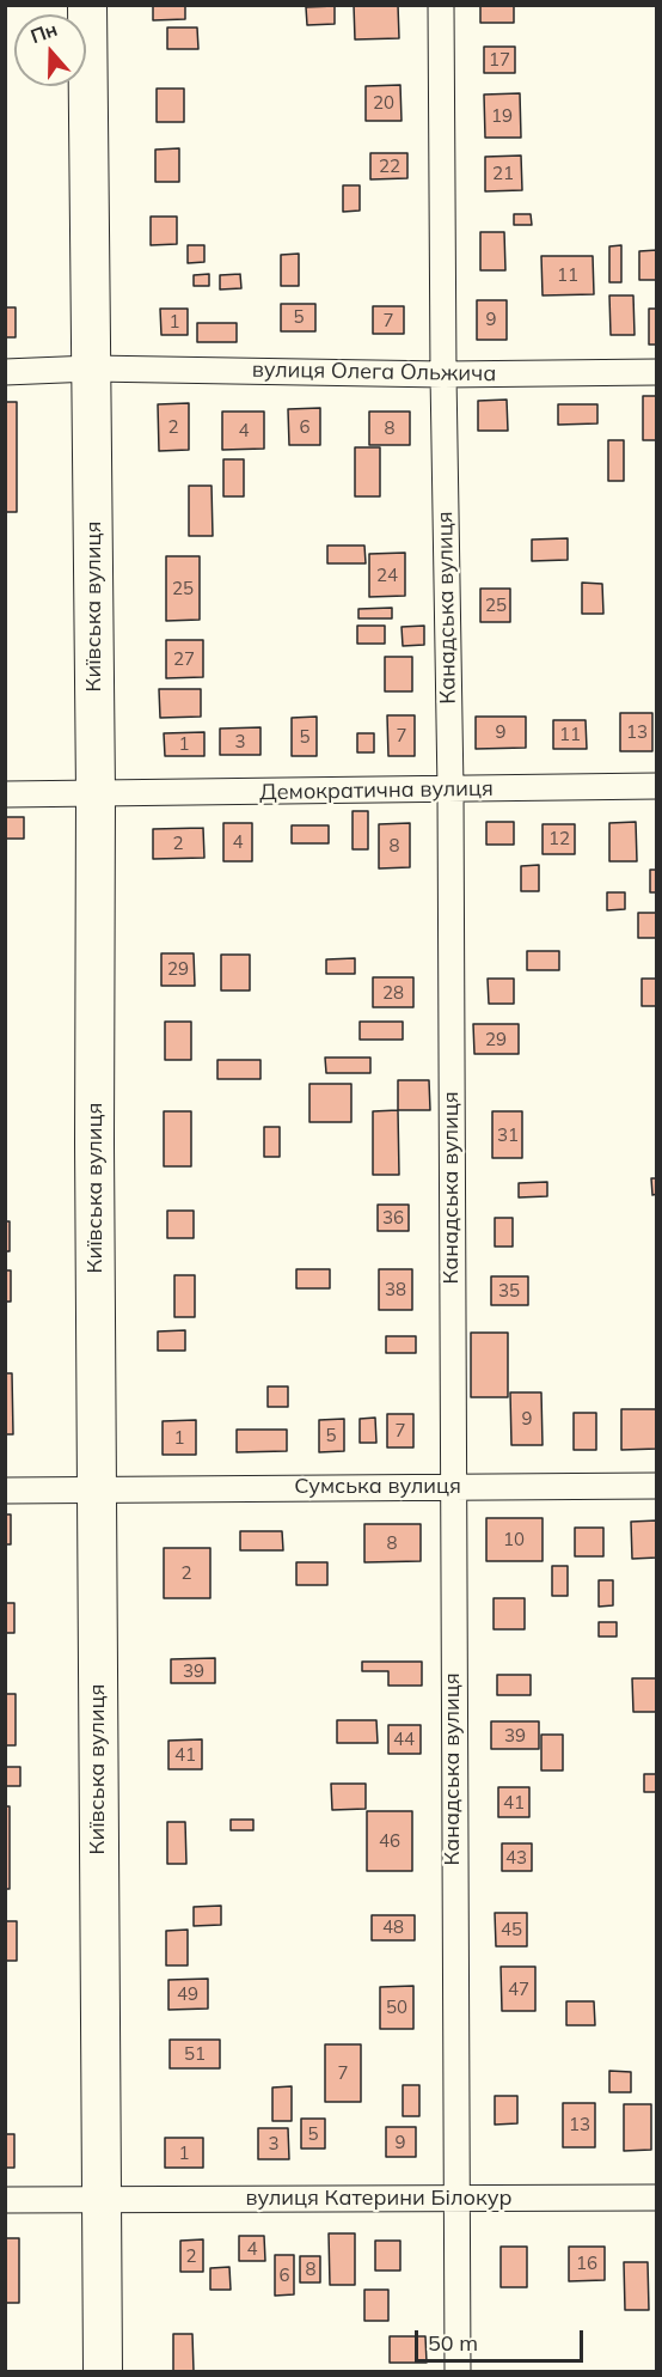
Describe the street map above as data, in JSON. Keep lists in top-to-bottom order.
{
  "streets": {
    "highway": ["Київська вулиця"],
    "street": [
      "вулиця Олега Ольжича",
      "Канадська вулиця",
      "Демократична вулиця",
      "Сумська вулиця",
      "вулиця Катерини Білокур"
    ]
  },
  "crossings": [
    ["вулиця Олега Ольжича", "Київська вулиця"],
    ["вулиця Олега Ольжича", "Канадська вулиця"],
    ["Київська вулиця", "Демократична вулиця"],
    ["Київська вулиця", "Сумська вулиця"],
    ["Київська вулиця", "вулиця Катерини Білокур"],
    ["Канадська вулиця", "Демократична вулиця"],
    ["Канадська вулиця", "Сумська вулиця"],
    ["Канадська вулиця", "вулиця Катерини Білокур"]
  ],
  "house_numbers": [
    "17",
    "20",
    "19",
    "22",
    "21",
    "11",
    "5",
    "9",
    "7",
    "1",
    "2",
    "6",
    "8",
    "4",
    "24",
    "25",
    "25",
    "27",
    "9",
    "13",
    "11",
    "7",
    "5",
    "3",
    "1",
    "12",
    "4",
    "2",
    "8",
    "29",
    "28",
    "29",
    "31",
    "36",
    "38",
    "35",
    "9",
    "7",
    "5",
    "1",
    "10",
    "8",
    "2",
    "39",
    "39",
    "44",
    "41",
    "41",
    "46",
    "43",
    "48",
    "45",
    "47",
    "49",
    "50",
    "51",
    "7",
    "13",
    "5",
    "9",
    "3",
    "1",
    "4",
    "2",
    "16",
    "8",
    "6"
  ],
  "scale_bar": "50 m",
  "north": "top"
}
